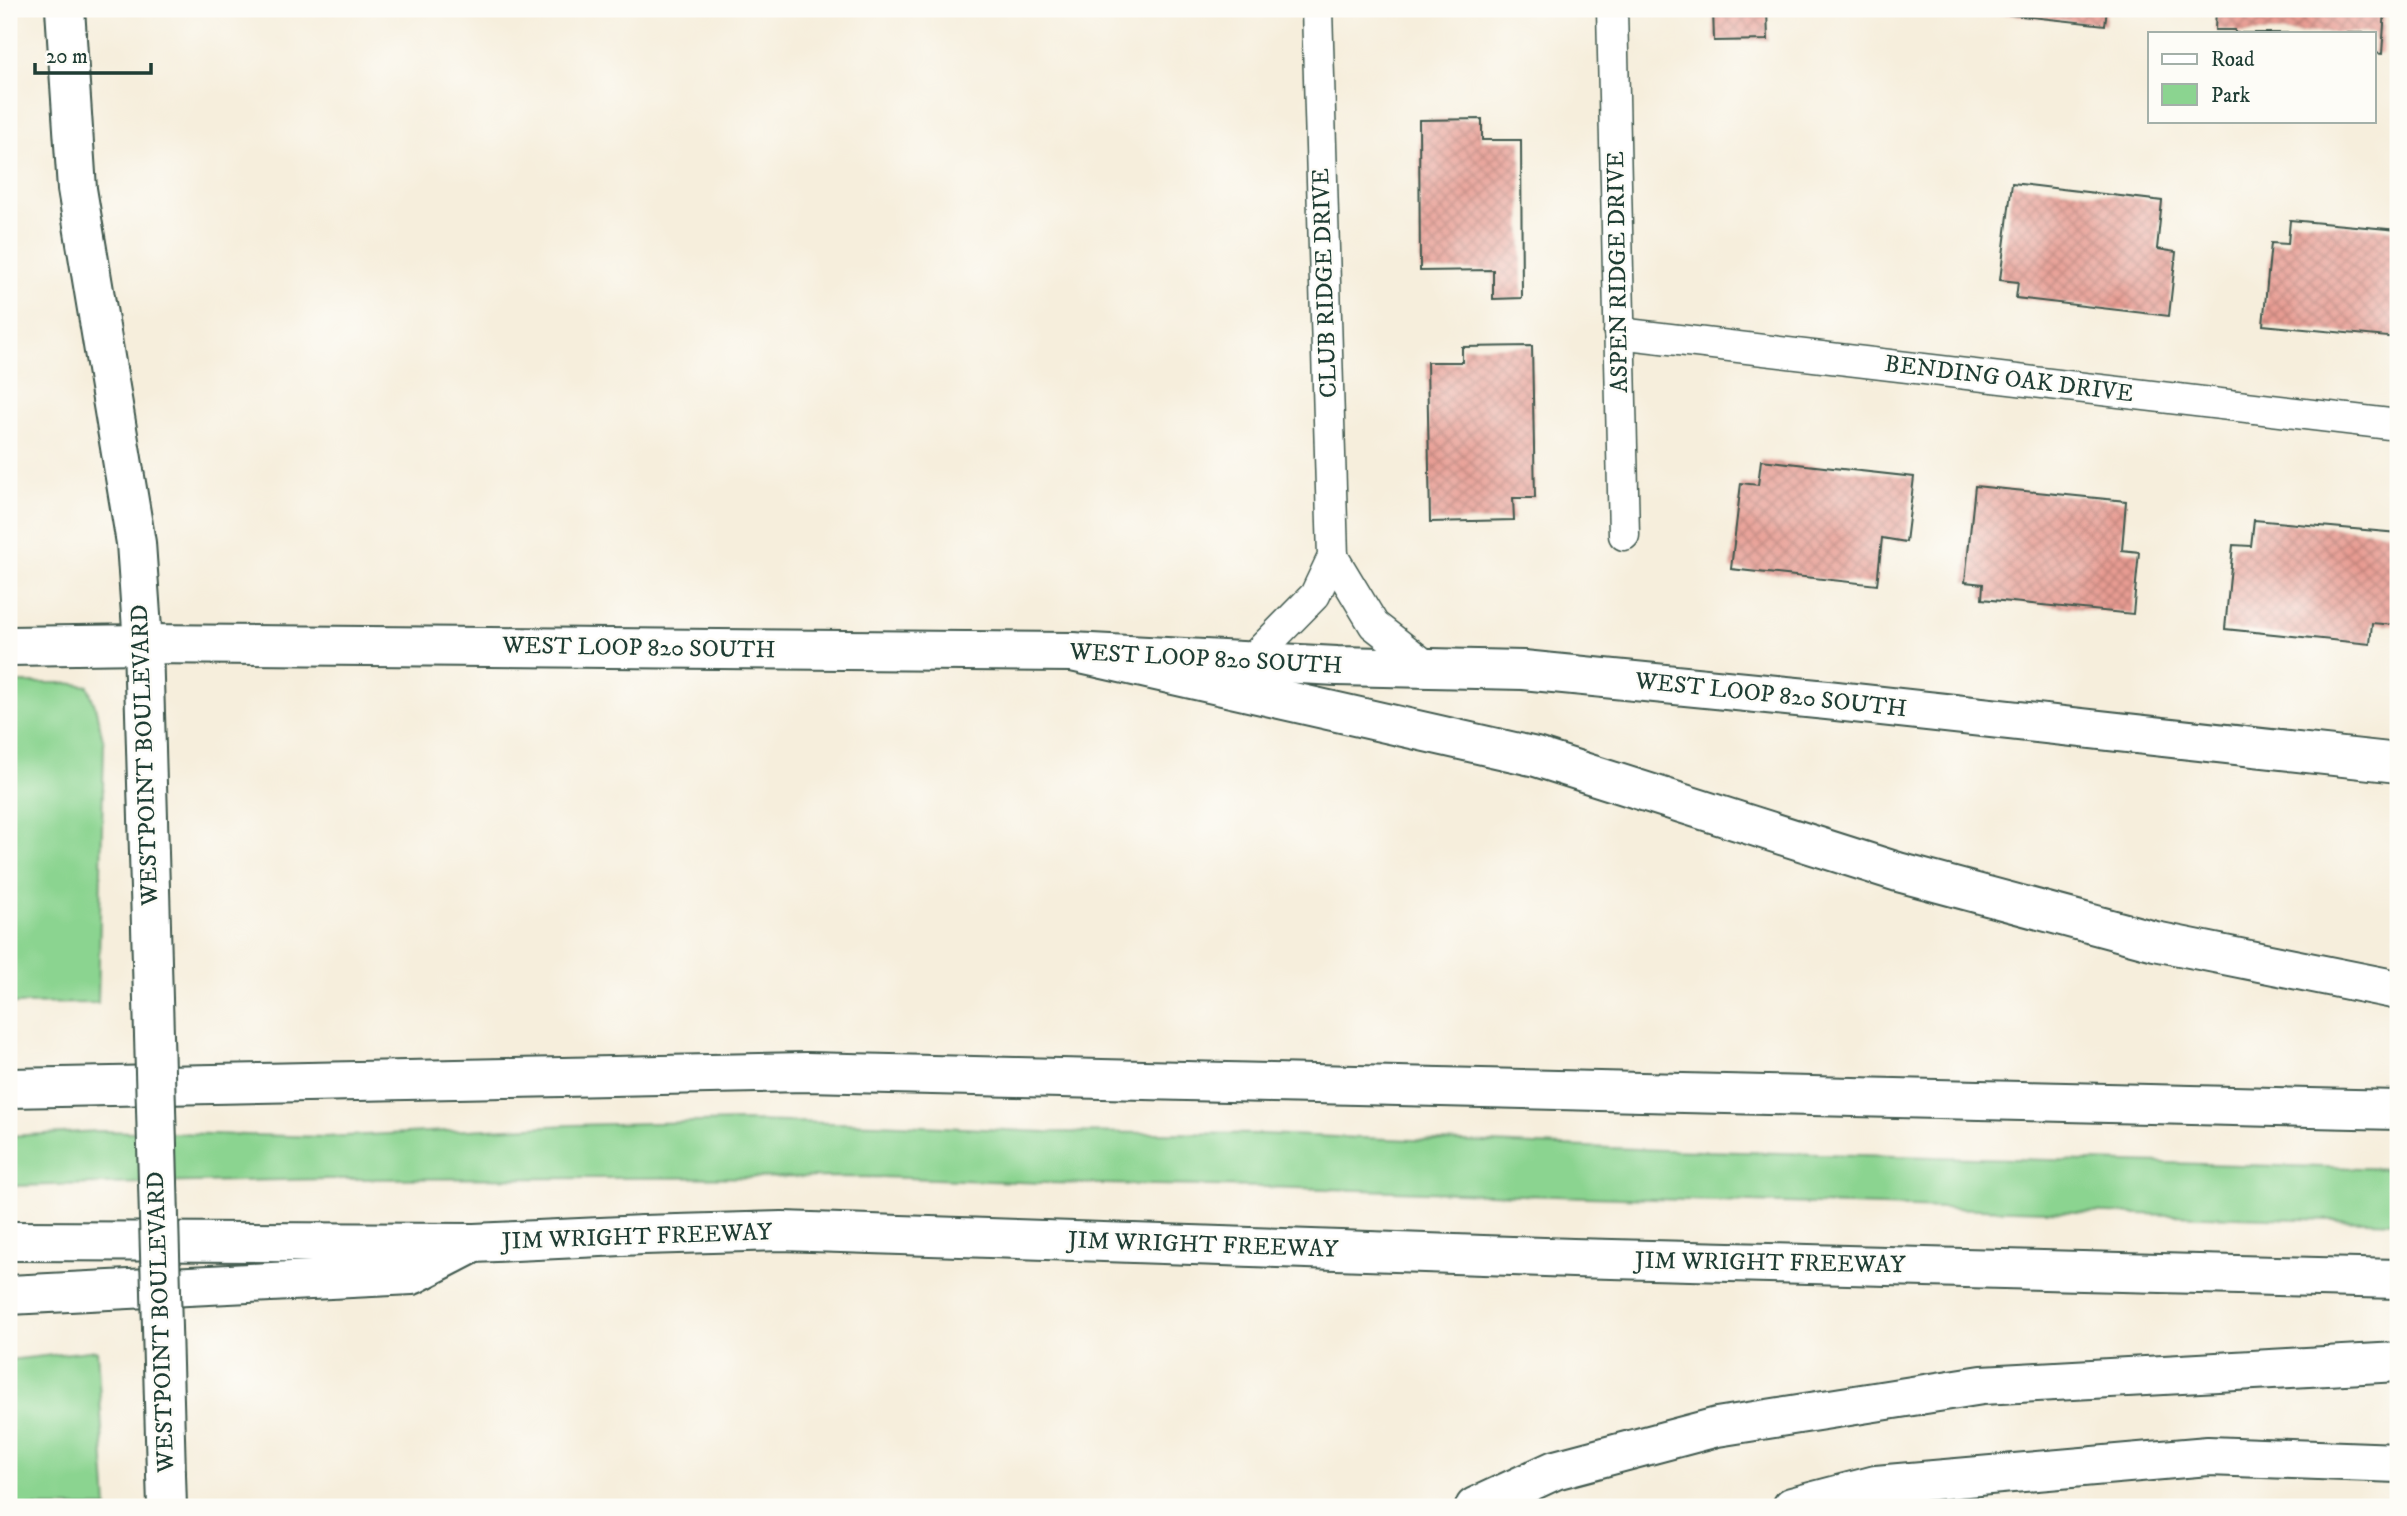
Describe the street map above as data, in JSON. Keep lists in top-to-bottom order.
{
  "streets": {
    "main road": ["WEST LOOP 820 SOUTH", "WESTPOINT BOULEVARD", "JIM WRIGHT FREEWAY"],
    "street": ["ASPEN RIDGE DRIVE", "CLUB RIDGE DRIVE", "BENDING OAK DRIVE"]
  },
  "crossings": [
    ["ASPEN RIDGE DRIVE", "BENDING OAK DRIVE"],
    ["WEST LOOP 820 SOUTH", "WESTPOINT BOULEVARD"]
  ],
  "legend": ["Road", "Park"],
  "scale_bar": "20 m"
}
